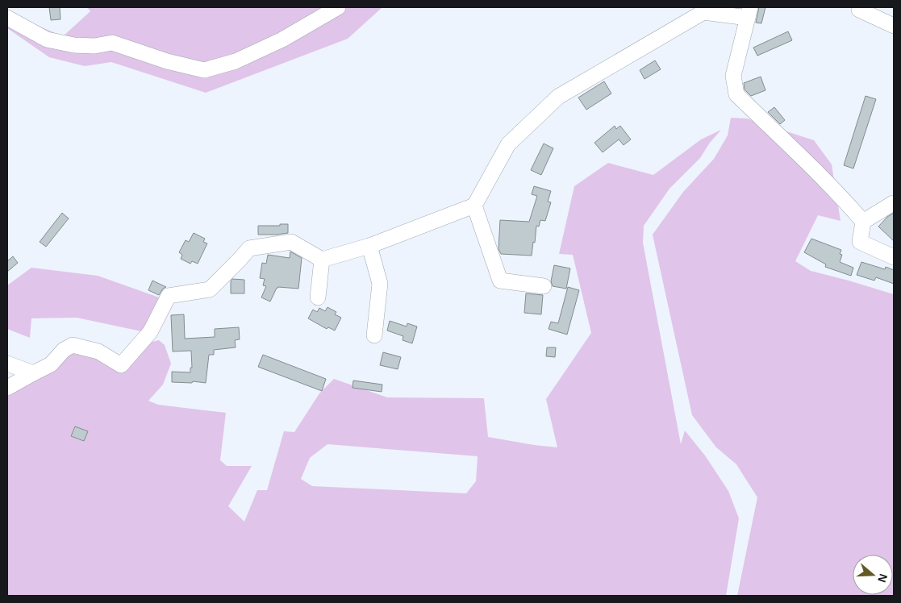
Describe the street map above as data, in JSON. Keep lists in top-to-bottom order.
{
  "north": "right"
}
